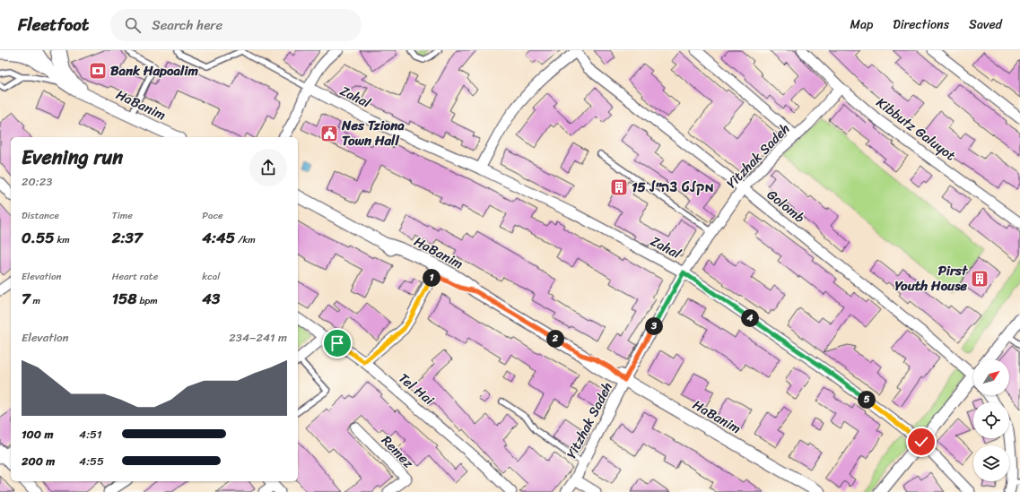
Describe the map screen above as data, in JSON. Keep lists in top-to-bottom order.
{
  "streets": {
    "street": [
      "Zahal",
      "HaBanim",
      "Kibbutz Galuyot",
      "Yitzhak Sadeh",
      "Golomb",
      "Tel Hai",
      "Remez"
    ]
  },
  "crossings": [
    ["Zahal", "Yitzhak Sadeh"],
    ["HaBanim", "Yitzhak Sadeh"],
    ["Kibbutz Galuyot", "Yitzhak Sadeh"],
    ["Yitzhak Sadeh", "Golomb"]
  ],
  "places": {
    "bank": ["Bank Hapoalim"],
    "public building": ["Nes Tziona Town Hall"],
    "building": ["מקלט צה\"ל 15", "Pirst Youth House"]
  },
  "north": "top right",
  "page": {
    "header": "Fleetfoot",
    "search": "Search here",
    "nav": ["Map", "Directions", "Saved"],
    "heading": ["Evening run", "20:23"],
    "stats": [
      ["Distance", "0.55 km"],
      ["Time", "2:37"],
      ["Pace", "4:45 /km"],
      ["Elevation", "7 m"],
      ["Heart rate", "158 bpm"],
      ["kcal", "43"]
    ],
    "pins": [
      "1",
      "4",
      "3",
      "2",
      "5"
    ],
    "chart": ["Elevation", "234–241 m"],
    "list": [
      {
        "name": "100 m",
        "note": "4:51"
      },
      {
        "name": "200 m",
        "note": "4:55"
      }
    ]
  }
}
